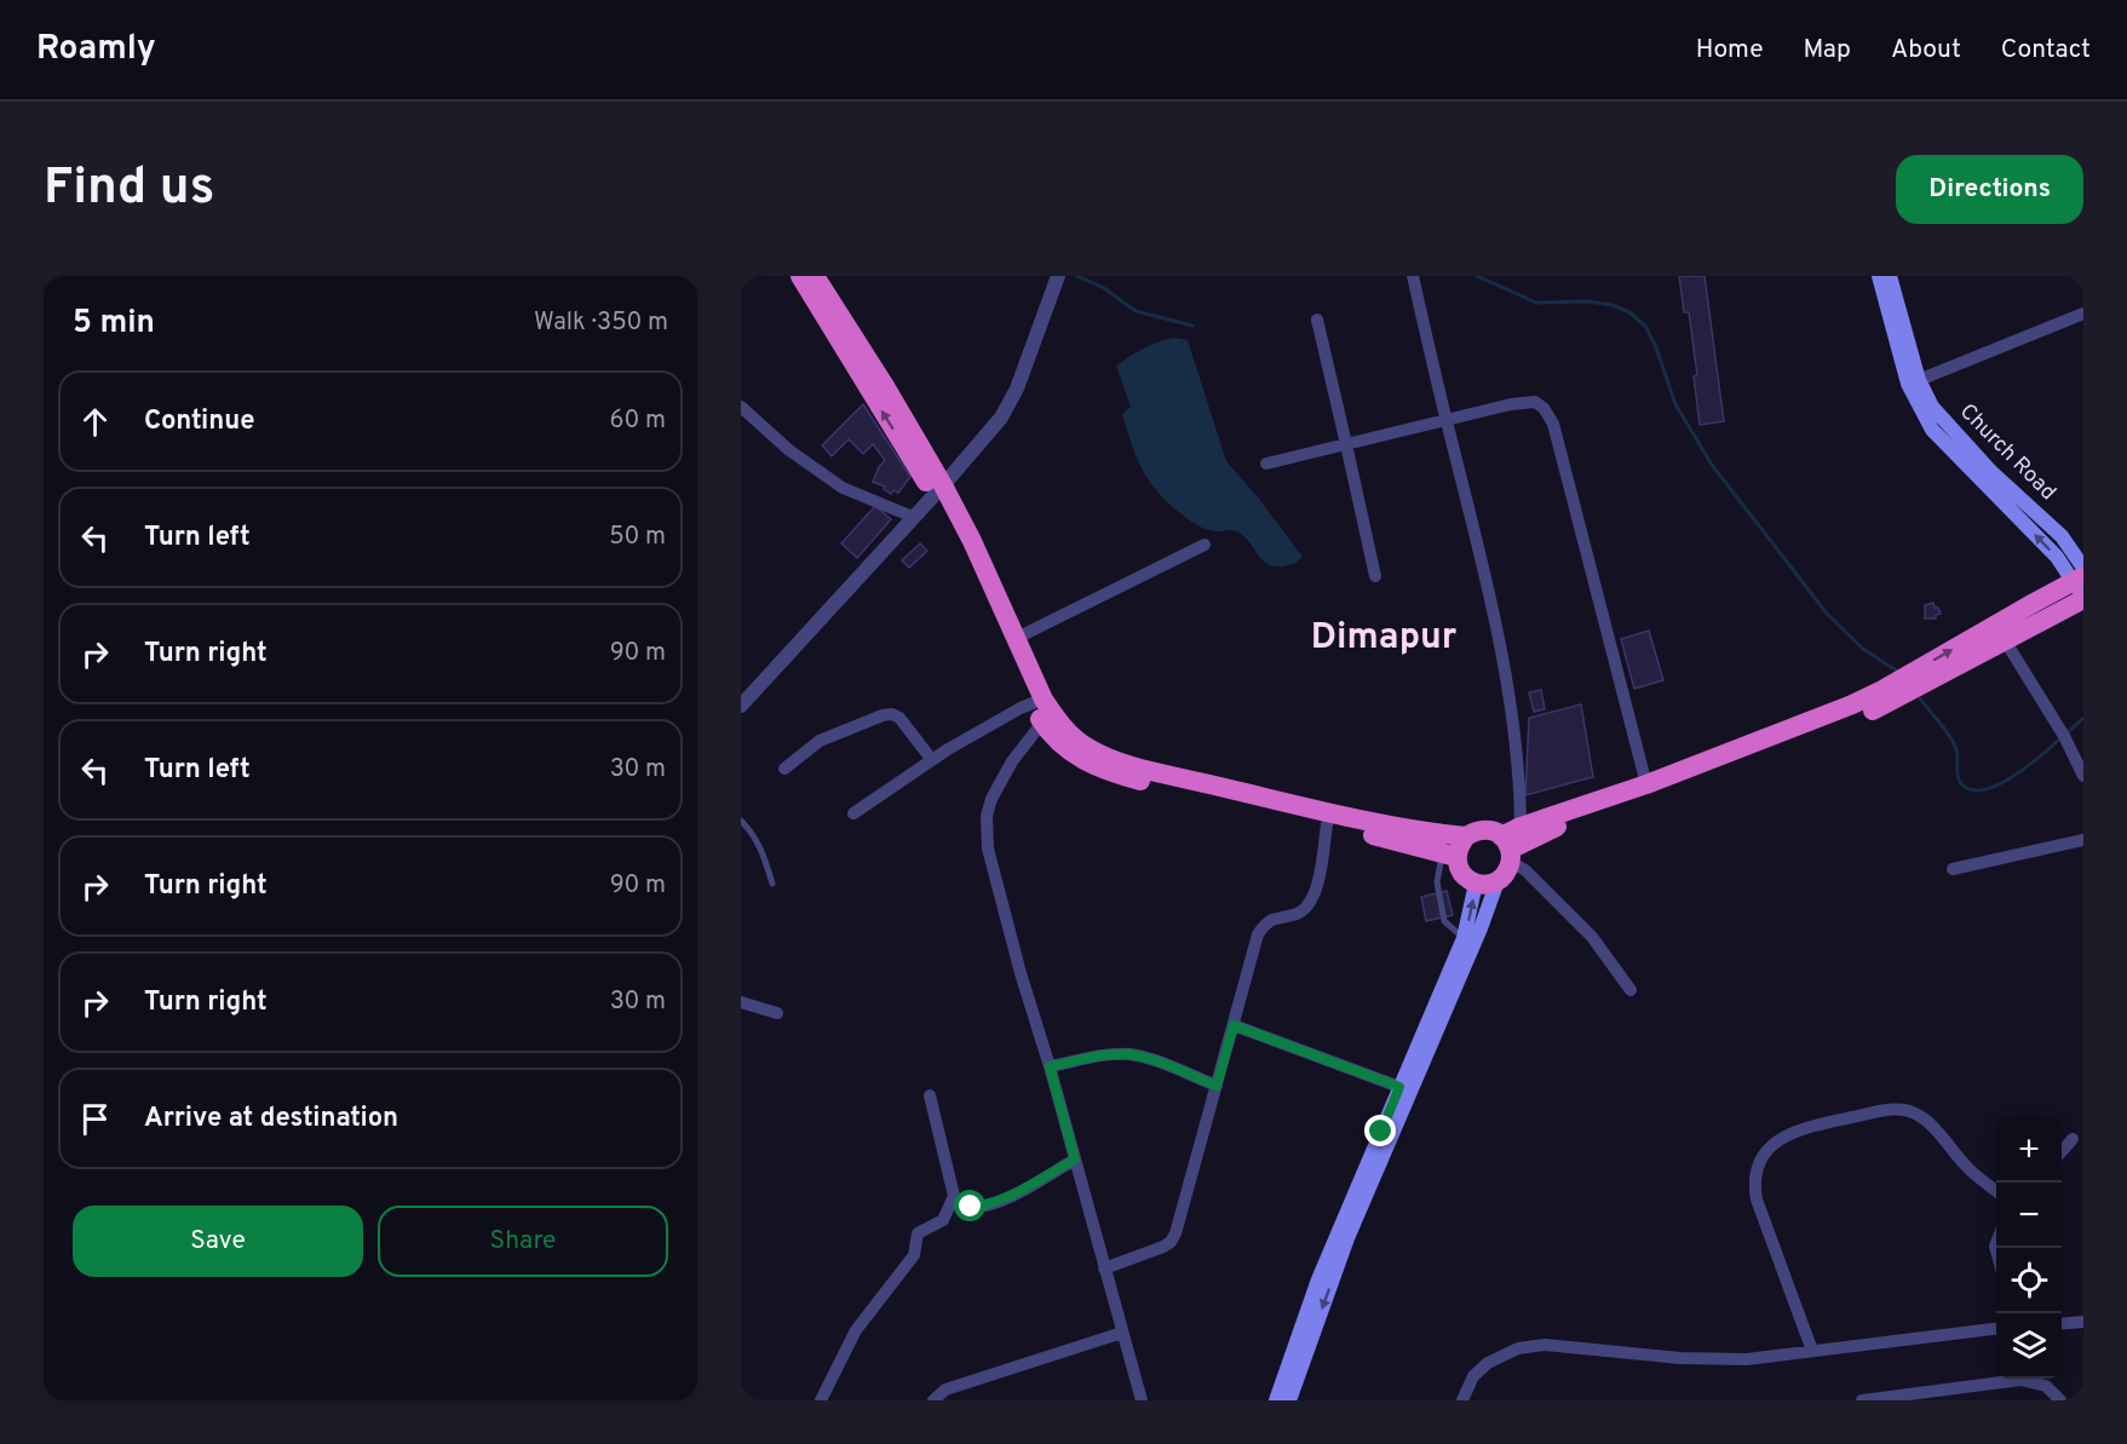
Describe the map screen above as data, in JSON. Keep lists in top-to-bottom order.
{
  "streets": {
    "main road": ["Church Road"]
  },
  "districts": ["Dimapur"],
  "page": {
    "header": "Roamly",
    "nav": [
      "Home",
      "Map",
      "About",
      "Contact"
    ],
    "buttons": [
      "Directions",
      ["Save", "Share"]
    ],
    "title": "Find us",
    "heading": ["5 min", "Walk · 350 m"],
    "list": [
      ["Continue", "60 m"],
      ["Turn left", "50 m"],
      ["Turn right", "90 m"],
      ["Turn left", "30 m"],
      ["Turn right", "90 m"],
      ["Turn right", "30 m"],
      "Arrive at destination"
    ],
    "map_buttons": ["+", "−"]
  }
}
